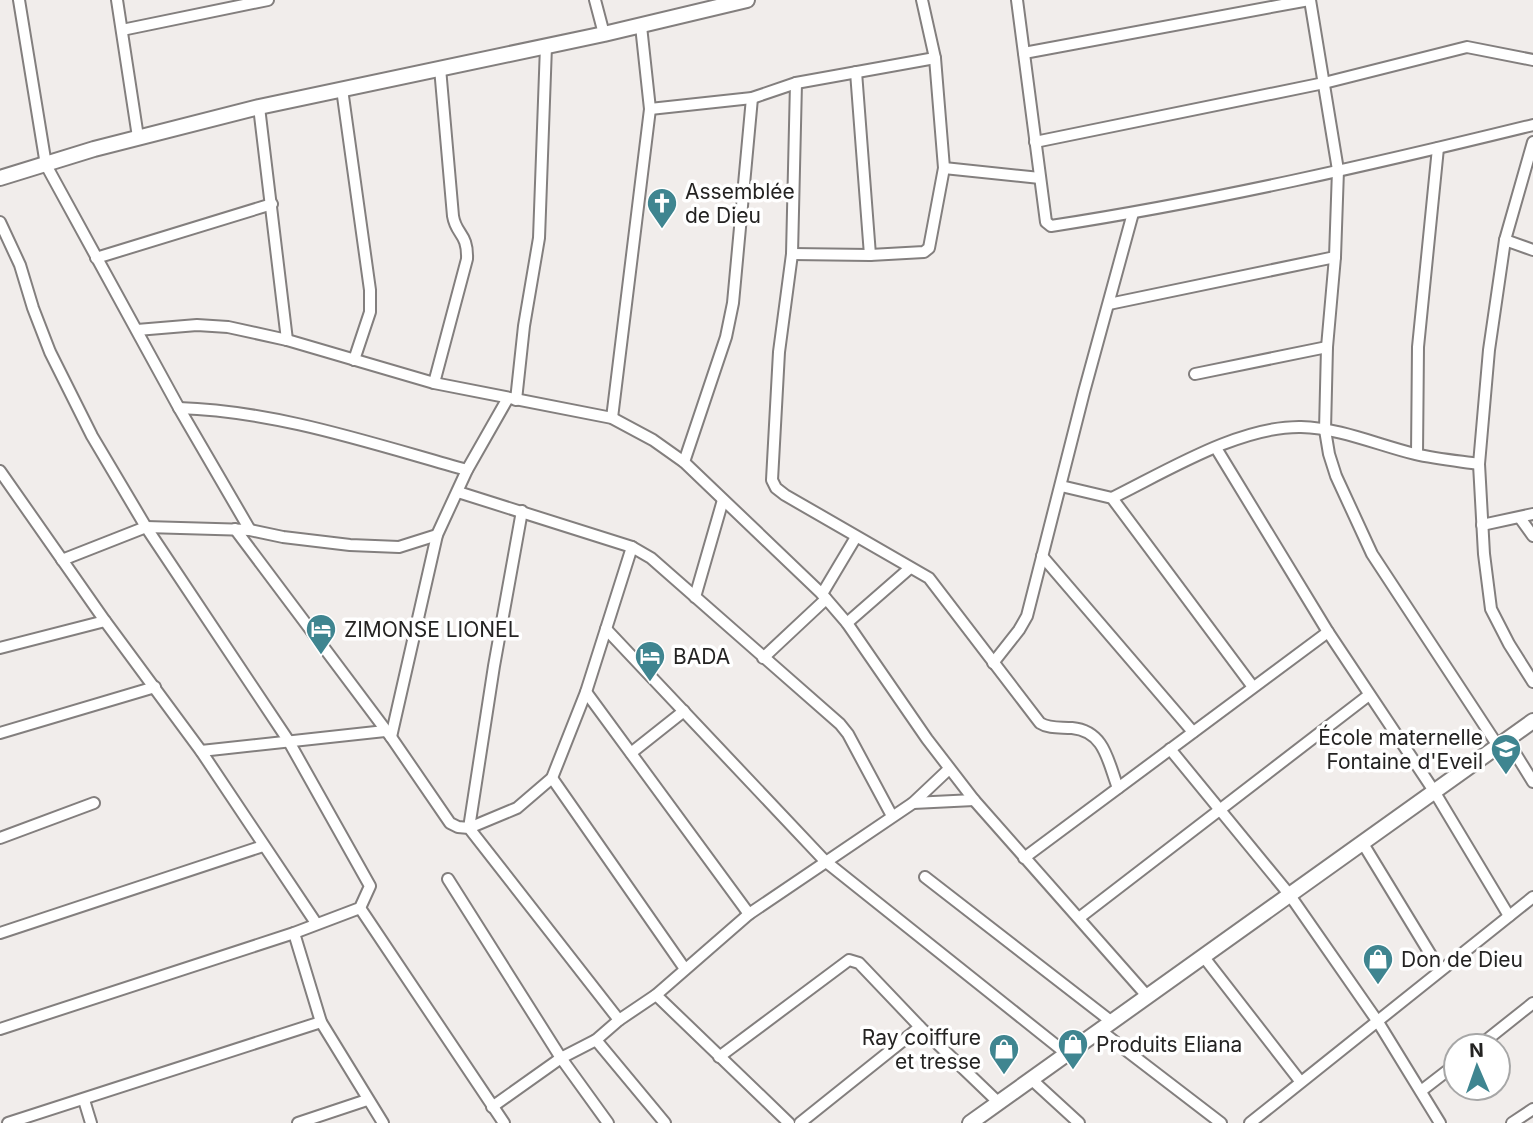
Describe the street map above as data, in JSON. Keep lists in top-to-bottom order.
{
  "places": {
    "church": ["Assemblée de Dieu"],
    "hotel": ["ZIMONSE LIONEL", "BADA"],
    "school or university": ["École maternelle Fontaine d'Eveil"],
    "shop": ["Don de Dieu", "Produits Eliana", "Ray coiffure et tresse"]
  },
  "north": "top"
}
